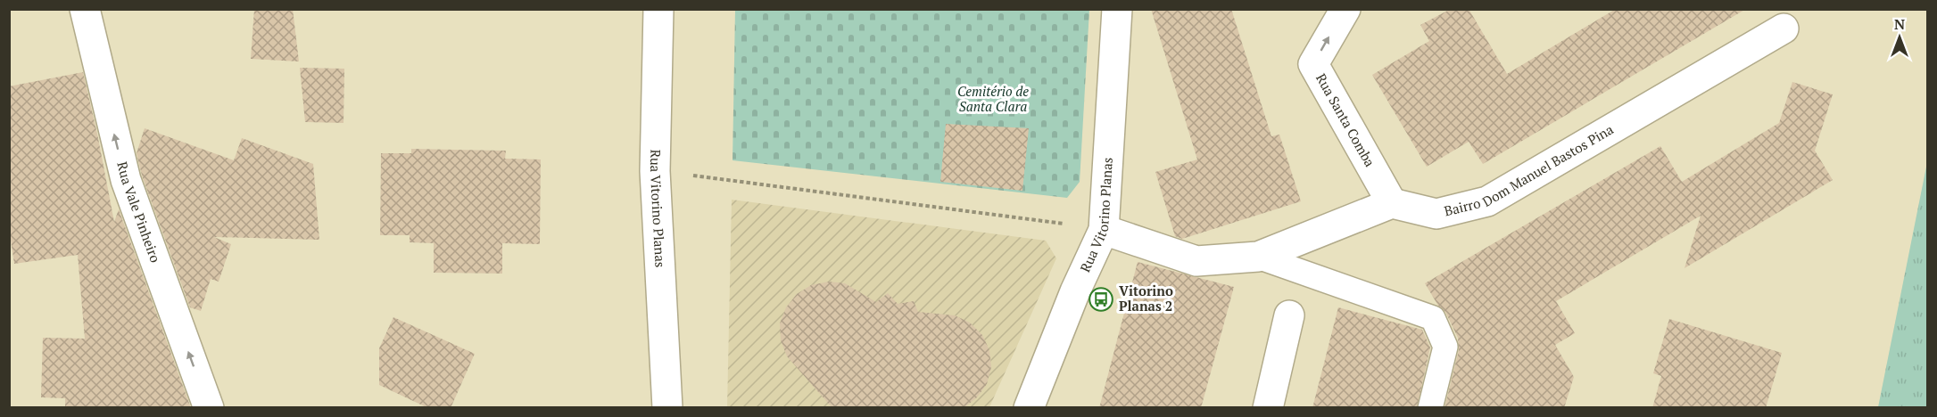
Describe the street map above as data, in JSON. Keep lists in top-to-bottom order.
{
  "streets": {
    "street": [
      "Rua Santa Comba",
      "Bairro Dom Manuel Bastos Pina",
      "Rua Vitorino Planas",
      "Rua Vale Pinheiro"
    ]
  },
  "crossings": [
    ["Rua Santa Comba", "Bairro Dom Manuel Bastos Pina"]
  ],
  "one_way": ["Rua Santa Comba", "Rua Vale Pinheiro"],
  "parks": ["Cemitério de Santa Clara"],
  "places": {
    "bus stop": ["Vitorino Planas 2"]
  },
  "north": "top"
}
